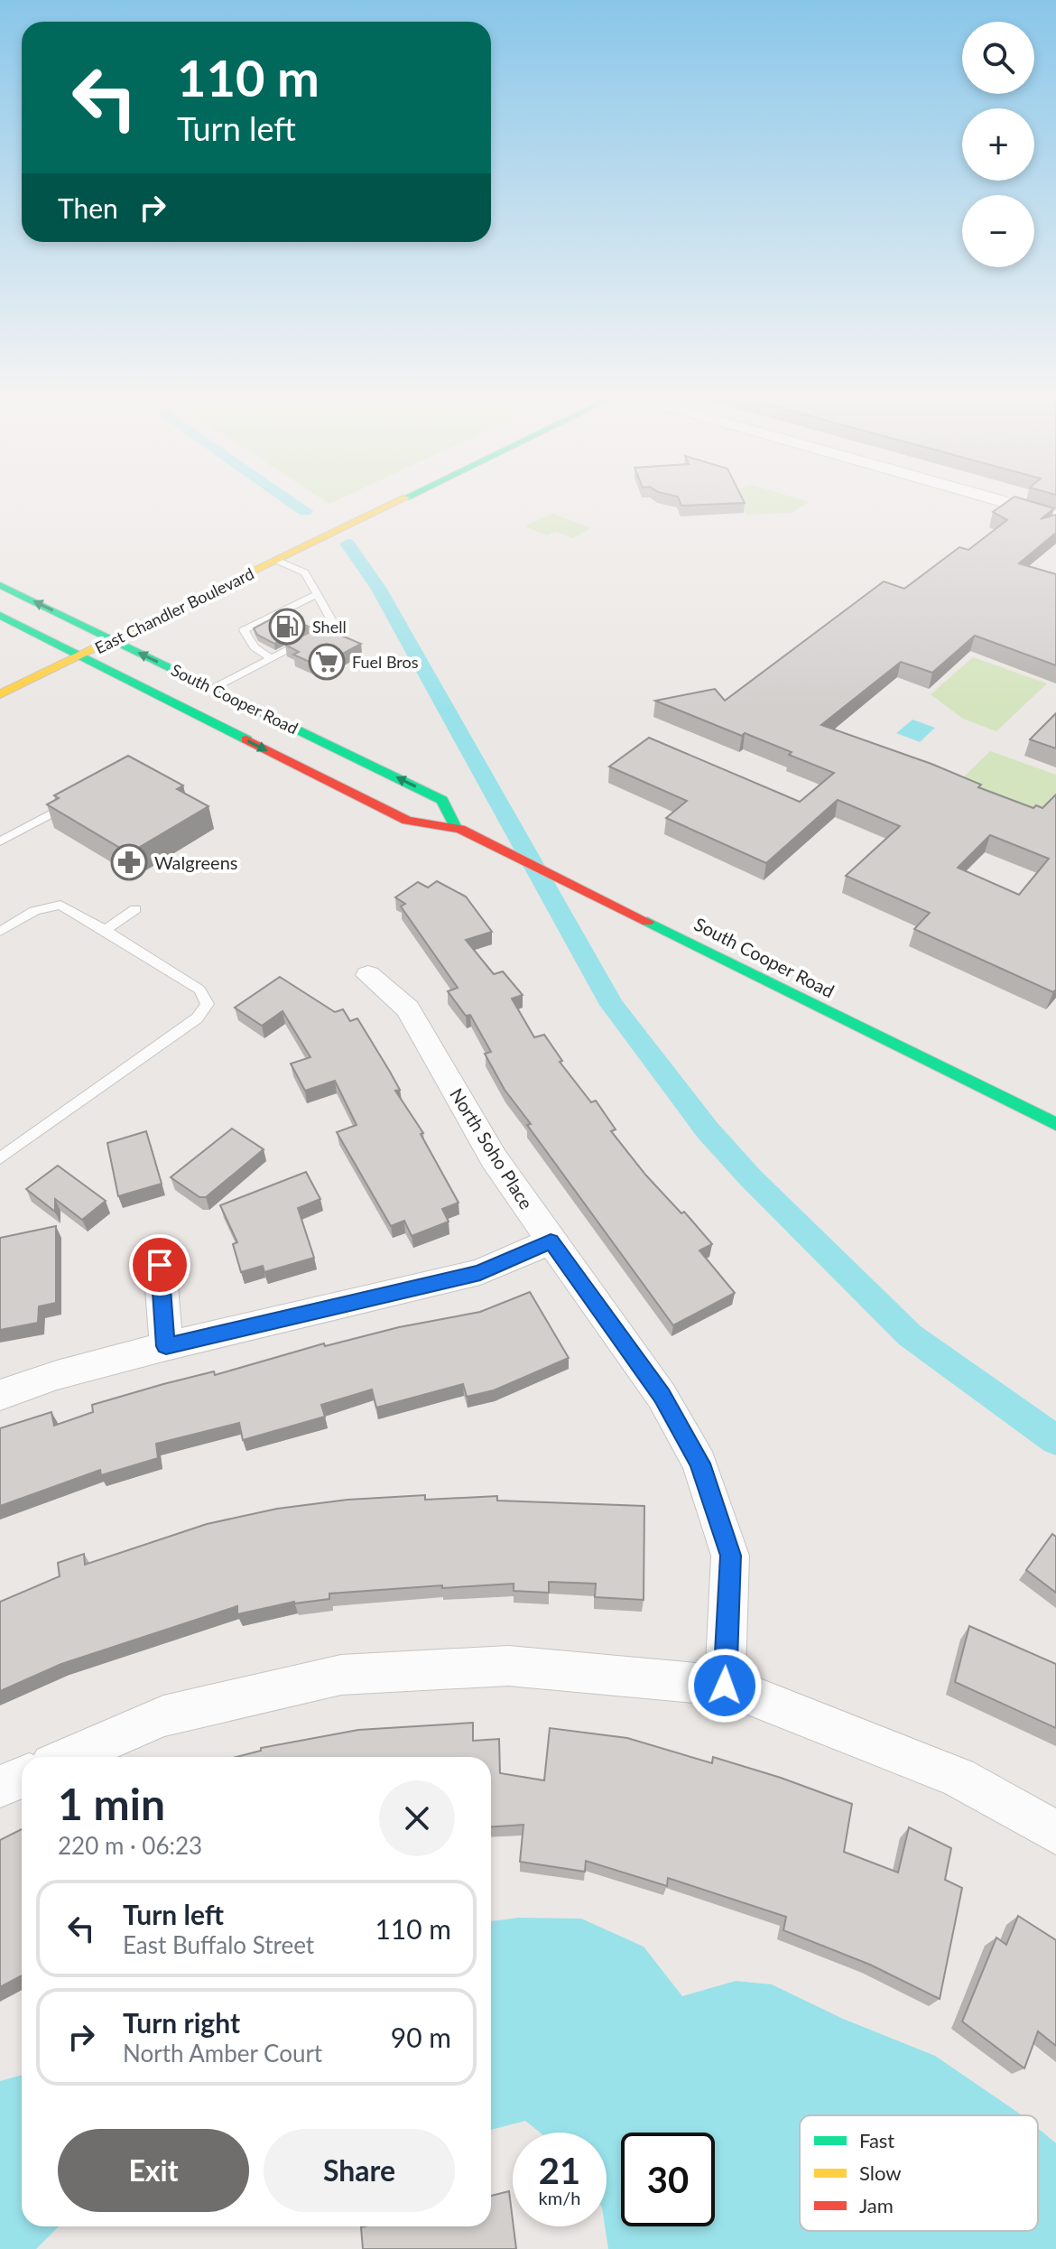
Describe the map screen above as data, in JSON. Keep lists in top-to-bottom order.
{
  "streets": {
    "main road": ["East Chandler Boulevard", "South Cooper Road"],
    "street": ["North Soho Place"]
  },
  "crossings": [
    ["East Chandler Boulevard", "South Cooper Road"]
  ],
  "places": {
    "fuel station": ["Shell"],
    "supermarket": ["Fuel Bros"],
    "pharmacy": ["Walgreens"]
  },
  "legend": ["Fast", "Slow", "Jam"],
  "page": {
    "map_buttons": ["+", "−"],
    "turn": ["110 m", "Turn left"],
    "then": "Then",
    "heading": ["1 min", "220 m · 06:23"],
    "list": [
      {
        "name": "Turn left",
        "note": "East Buffalo Street",
        "value": "110 m"
      },
      {
        "name": "Turn right",
        "note": "North Amber Court",
        "value": "90 m"
      }
    ],
    "buttons": ["Exit", "Share"],
    "speed": "21 km/h",
    "limit": "30"
  }
}
